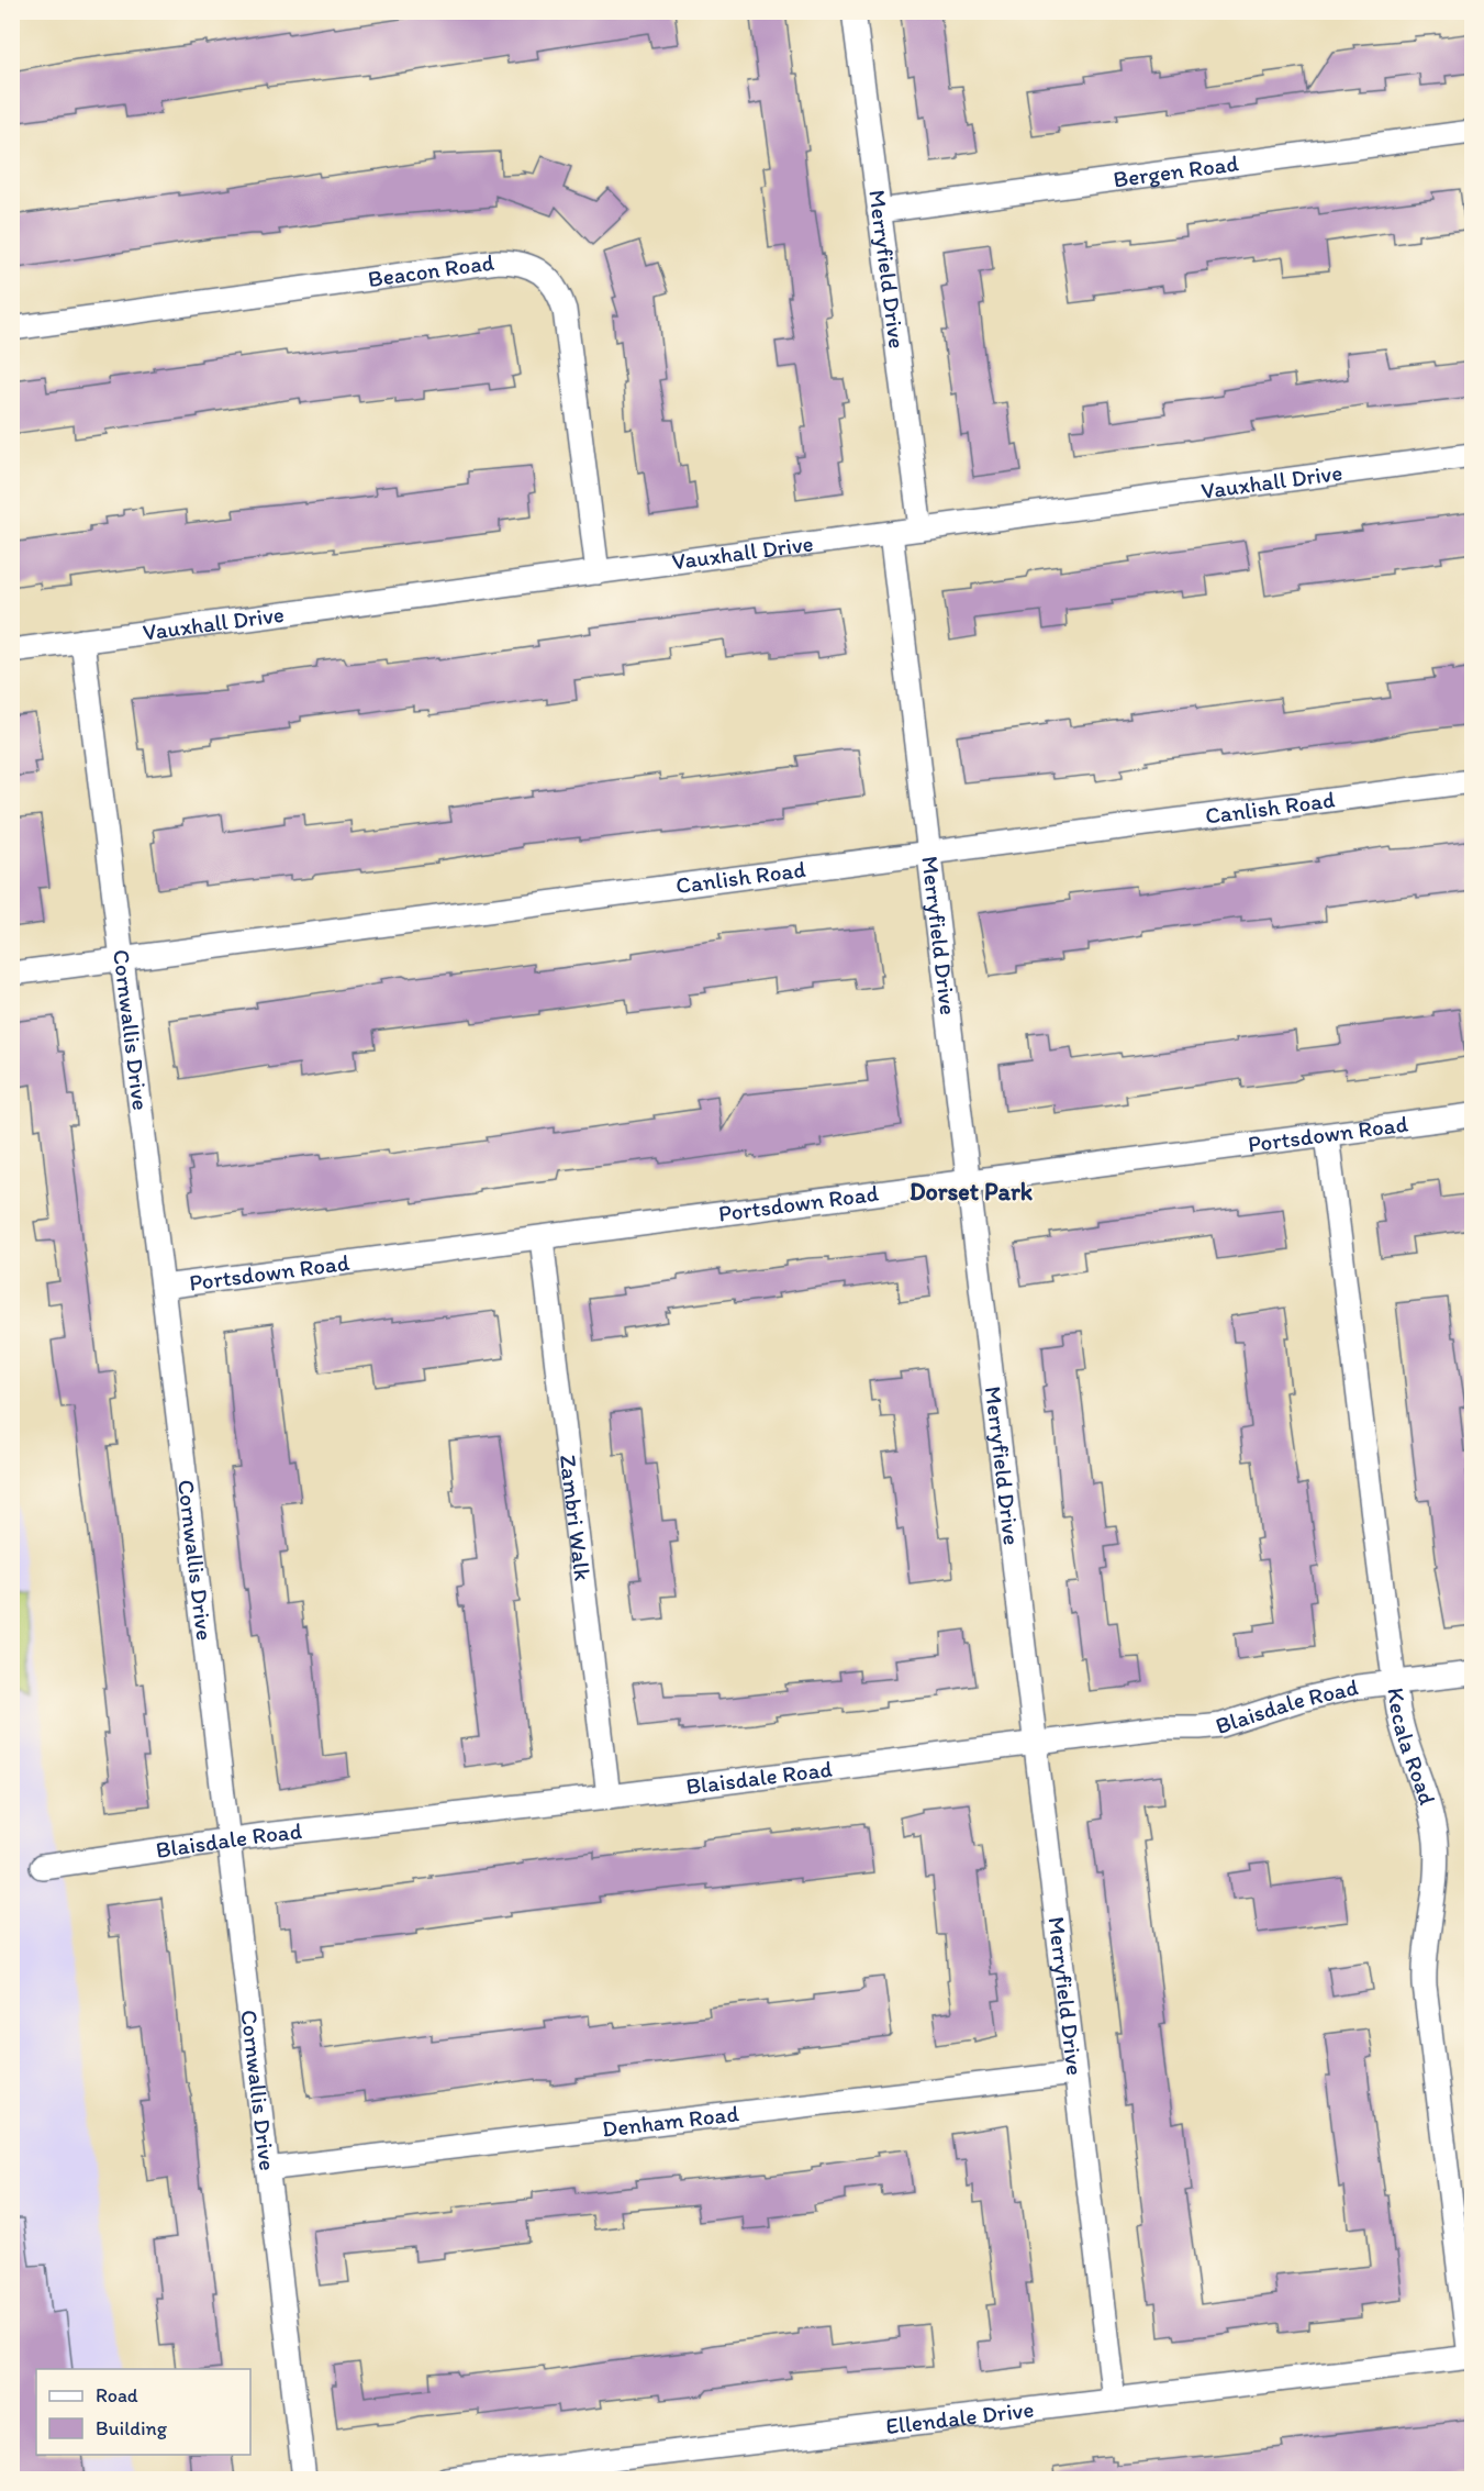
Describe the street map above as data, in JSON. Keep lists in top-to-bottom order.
{
  "streets": {
    "street": [
      "Bergen Road",
      "Merryfield Drive",
      "Beacon Road",
      "Vauxhall Drive",
      "Canlish Road",
      "Cornwallis Drive",
      "Portsdown Road",
      "Zambri Walk",
      "Blaisdale Road",
      "Kecala Road",
      "Denham Road",
      "Ellendale Drive"
    ]
  },
  "crossings": [
    ["Bergen Road", "Merryfield Drive"],
    ["Merryfield Drive", "Vauxhall Drive"],
    ["Merryfield Drive", "Canlish Road"],
    ["Merryfield Drive", "Portsdown Road"],
    ["Merryfield Drive", "Blaisdale Road"],
    ["Merryfield Drive", "Denham Road"],
    ["Merryfield Drive", "Ellendale Drive"],
    ["Beacon Road", "Vauxhall Drive"],
    ["Vauxhall Drive", "Cornwallis Drive"],
    ["Canlish Road", "Cornwallis Drive"],
    ["Cornwallis Drive", "Portsdown Road"],
    ["Cornwallis Drive", "Blaisdale Road"],
    ["Cornwallis Drive", "Denham Road"],
    ["Portsdown Road", "Zambri Walk"],
    ["Portsdown Road", "Kecala Road"],
    ["Zambri Walk", "Blaisdale Road"],
    ["Blaisdale Road", "Kecala Road"],
    ["Kecala Road", "Ellendale Drive"]
  ],
  "districts": ["Dorset Park"],
  "legend": ["Road", "Building"]
}
